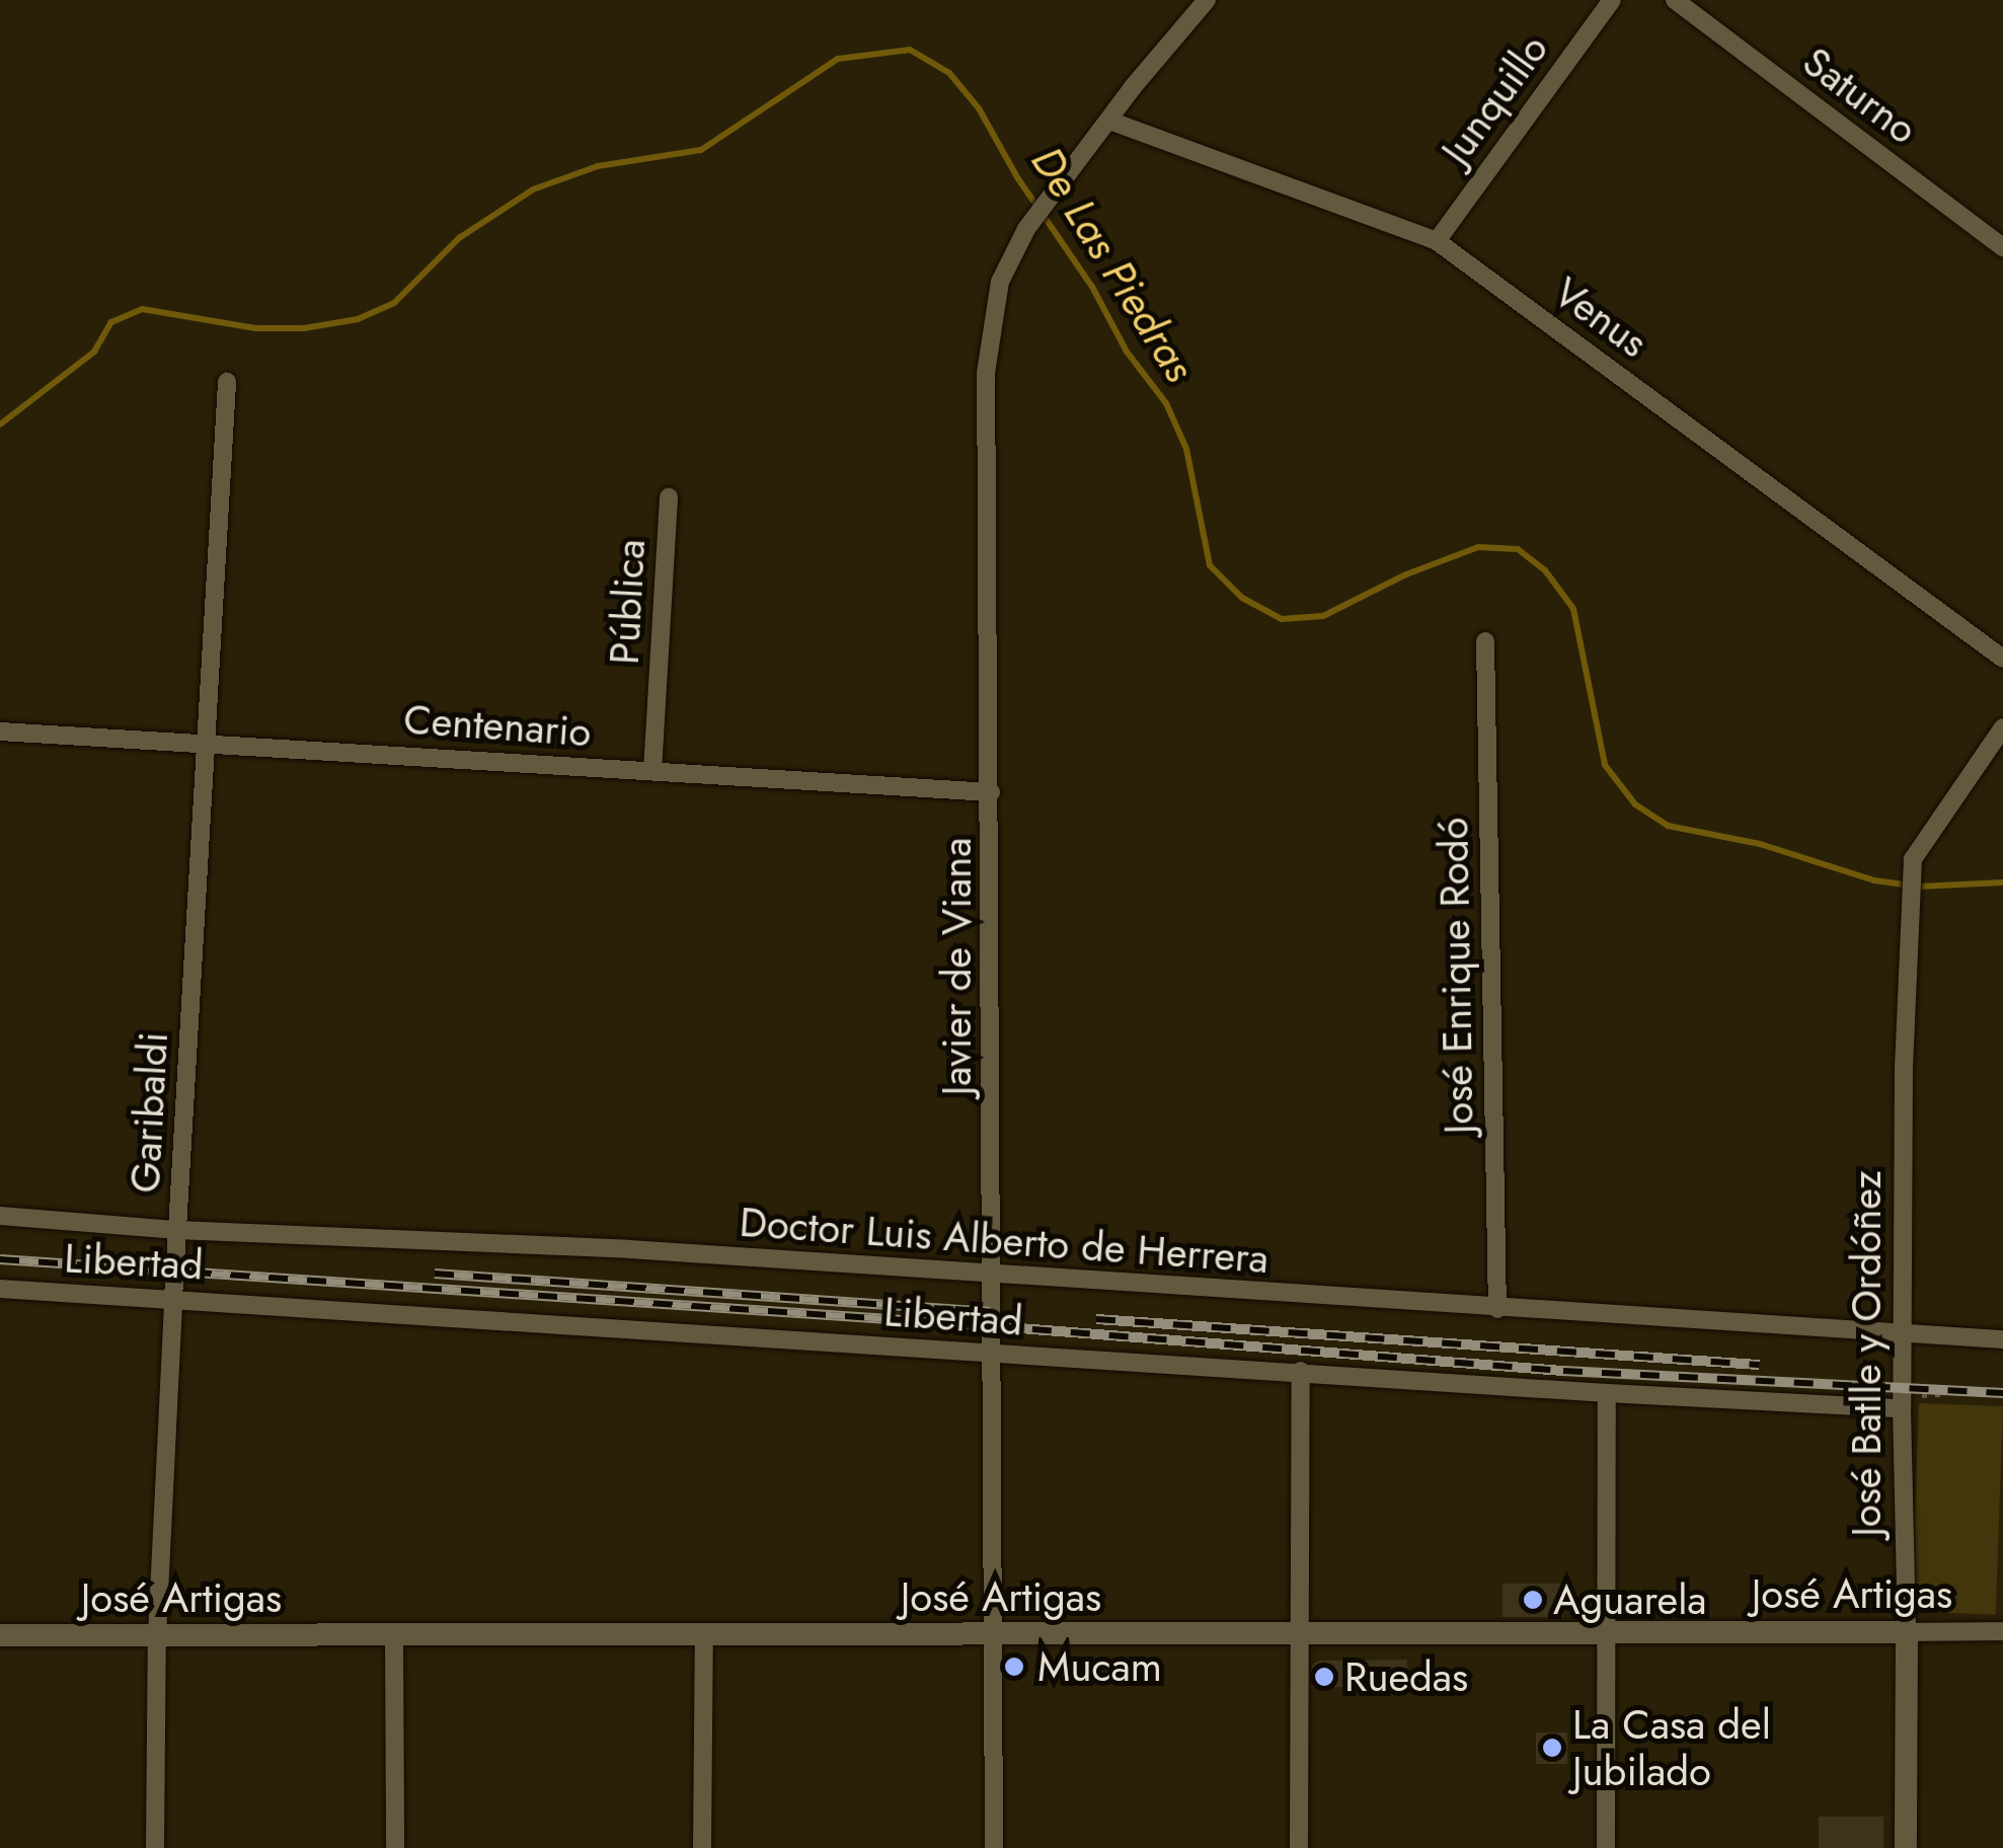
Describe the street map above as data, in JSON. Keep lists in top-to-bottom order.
{
  "streets": {
    "street": [
      "Saturno",
      "Junquillo",
      "Venus",
      "Pública",
      "Centenario",
      "Javier de Viana",
      "José Enrique Rodó",
      "Garibaldi",
      "Doctor Luis Alberto de Herrera",
      "Libertad",
      "José Batlle y Ordóñez",
      "José Artigas"
    ]
  },
  "crossings": [
    ["Junquillo", "Venus"],
    ["Venus", "Javier de Viana"],
    ["Pública", "Centenario"],
    ["Centenario", "Javier de Viana"],
    ["Centenario", "Garibaldi"],
    ["Javier de Viana", "Doctor Luis Alberto de Herrera"],
    ["Javier de Viana", "Libertad"],
    ["Javier de Viana", "José Artigas"],
    ["José Enrique Rodó", "Doctor Luis Alberto de Herrera"],
    ["Garibaldi", "Doctor Luis Alberto de Herrera"],
    ["Garibaldi", "Libertad"],
    ["Garibaldi", "José Artigas"],
    ["Doctor Luis Alberto de Herrera", "José Batlle y Ordóñez"],
    ["Libertad", "José Batlle y Ordóñez"],
    ["José Batlle y Ordóñez", "José Artigas"]
  ],
  "water": ["De Las Piedras"],
  "places": [
    "Aguarela",
    "Mucam",
    "Ruedas",
    "La Casa del Jubilado"
  ]
}
